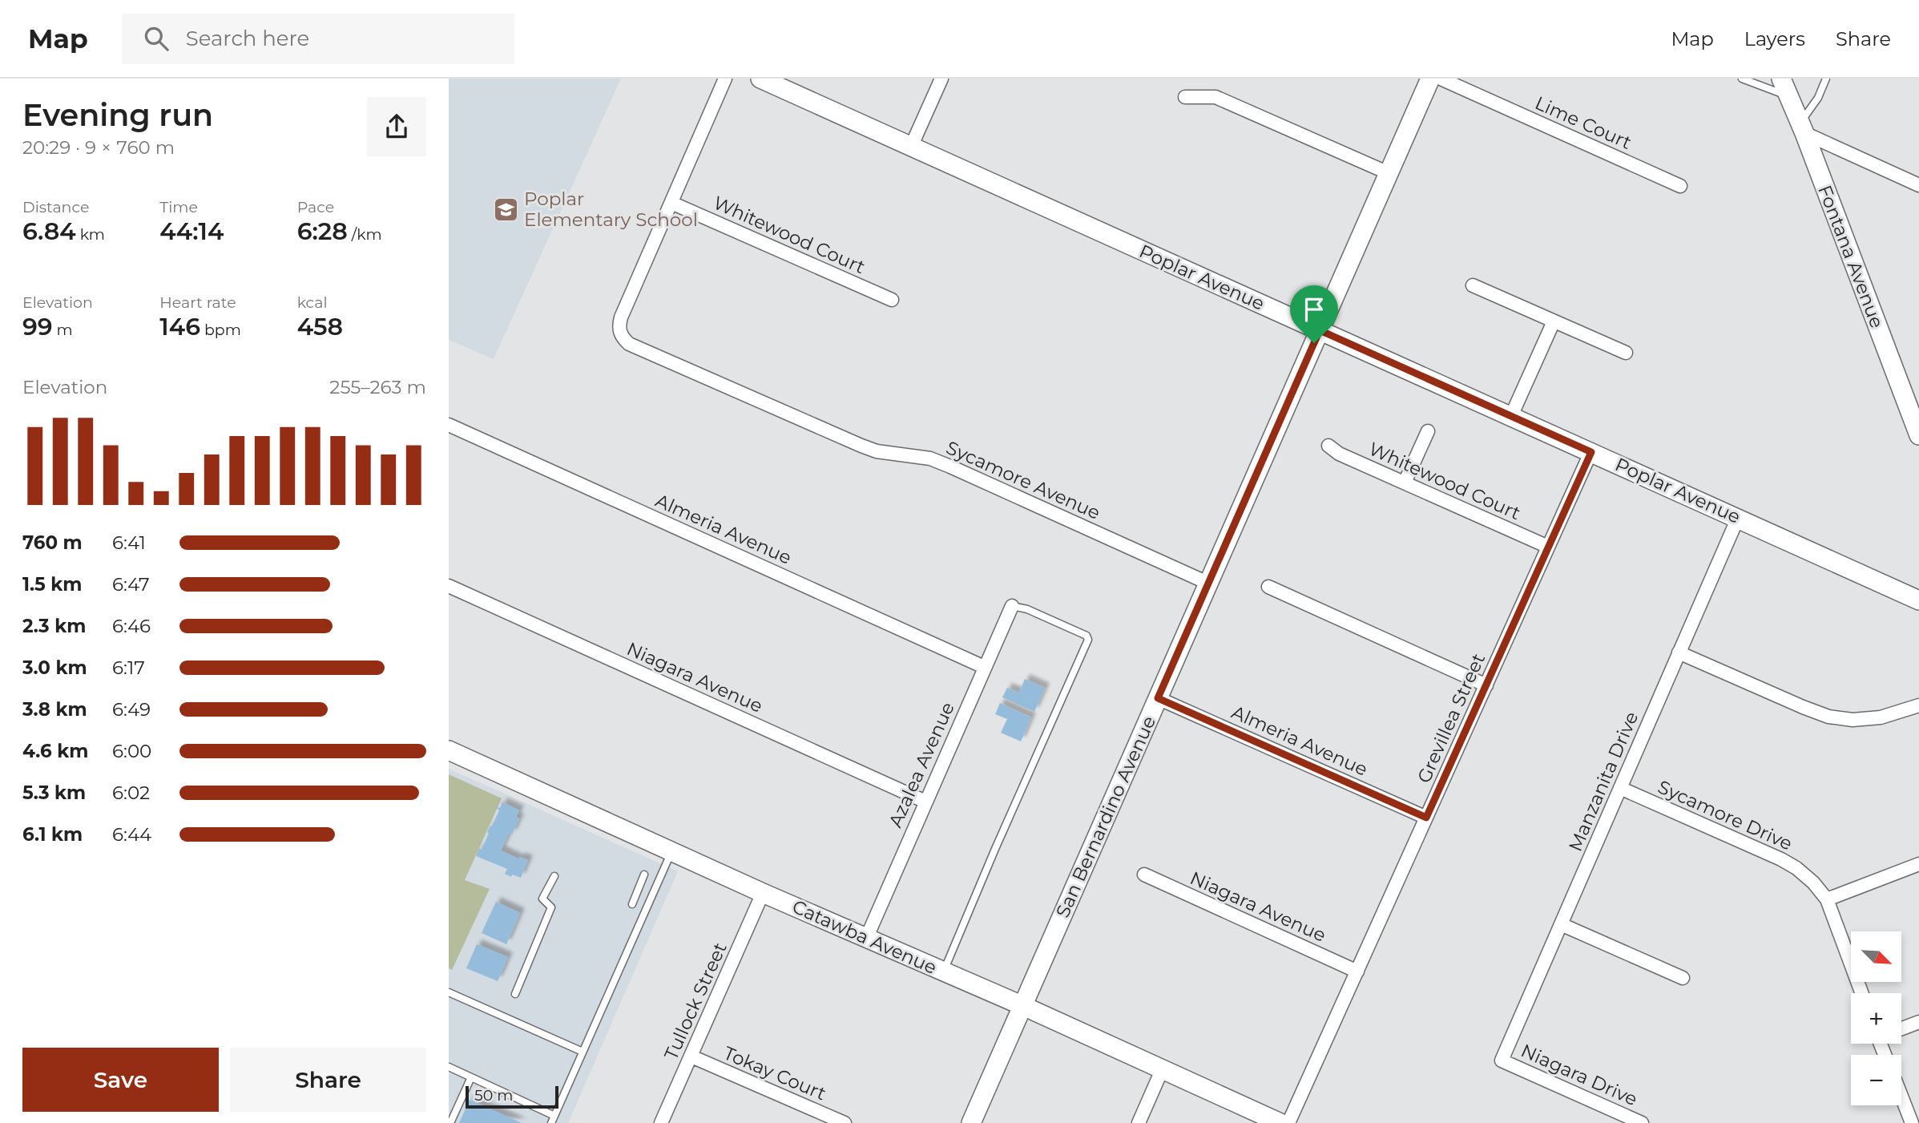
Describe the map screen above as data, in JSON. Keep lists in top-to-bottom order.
{
  "streets": {
    "street": [
      "Lime Court",
      "Whitewood Court",
      "Fontana Avenue",
      "Poplar Avenue",
      "Sycamore Avenue",
      "Almeria Avenue",
      "Niagara Avenue",
      "Grevillea Street",
      "Azalea Avenue",
      "Manzanita Drive",
      "Sycamore Drive",
      "San Bernardino Avenue",
      "Catawba Avenue",
      "Tullock Street",
      "Tokay Court",
      "Niagara Drive"
    ]
  },
  "crossings": [
    ["Whitewood Court", "Sycamore Avenue"],
    ["Whitewood Court", "Grevillea Street"],
    ["Poplar Avenue", "Grevillea Street"],
    ["Poplar Avenue", "Manzanita Drive"],
    ["Poplar Avenue", "San Bernardino Avenue"],
    ["Sycamore Avenue", "San Bernardino Avenue"],
    ["Almeria Avenue", "Grevillea Street"],
    ["Almeria Avenue", "Azalea Avenue"],
    ["Almeria Avenue", "San Bernardino Avenue"],
    ["Niagara Avenue", "Grevillea Street"],
    ["Niagara Avenue", "Azalea Avenue"],
    ["Azalea Avenue", "Catawba Avenue"],
    ["Manzanita Drive", "Sycamore Drive"],
    ["Manzanita Drive", "Niagara Drive"],
    ["San Bernardino Avenue", "Catawba Avenue"],
    ["Catawba Avenue", "Tullock Street"],
    ["Tullock Street", "Tokay Court"]
  ],
  "places": {
    "school or university": ["Poplar Elementary School"]
  },
  "scale_bar": "50 m",
  "north": "bottom right",
  "page": {
    "header": "Map",
    "search": "Search here",
    "nav": ["Map", "Layers", "Share"],
    "heading": ["Evening run", "20:29 · 9 × 760 m"],
    "stats": [
      ["Distance", "6.84 km"],
      ["Time", "44:14"],
      ["Pace", "6:28 /km"],
      ["Elevation", "99 m"],
      ["Heart rate", "146 bpm"],
      ["kcal", "458"]
    ],
    "chart": ["Elevation", "255–263 m"],
    "list": [
      {
        "name": "760 m",
        "note": "6:41"
      },
      {
        "name": "1.5 km",
        "note": "6:47"
      },
      {
        "name": "2.3 km",
        "note": "6:46"
      },
      {
        "name": "3.0 km",
        "note": "6:17"
      },
      {
        "name": "3.8 km",
        "note": "6:49"
      },
      {
        "name": "4.6 km",
        "note": "6:00"
      },
      {
        "name": "5.3 km",
        "note": "6:02"
      },
      {
        "name": "6.1 km",
        "note": "6:44"
      }
    ],
    "map_buttons": ["+", "−"],
    "buttons": ["Save", "Share"],
    "scale": "50 m"
  }
}
